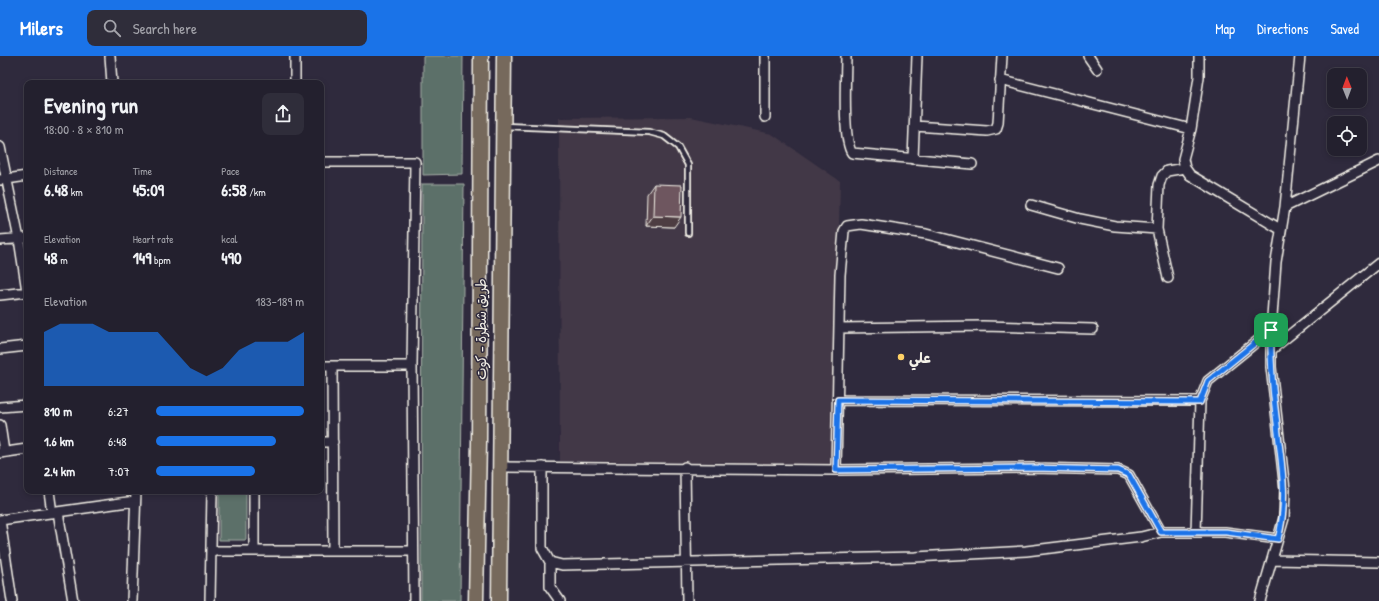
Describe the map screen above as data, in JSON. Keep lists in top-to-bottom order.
{
  "streets": {
    "highway": ["طريق شطرة - كوت"]
  },
  "places": ["علي"],
  "north": "top",
  "page": {
    "header": "Milers",
    "search": "Search here",
    "nav": ["Map", "Directions", "Saved"],
    "heading": ["Evening run", "18:00 · 8 × 810 m"],
    "stats": [
      ["Distance", "6.48 km"],
      ["Time", "45:09"],
      ["Pace", "6:58 /km"],
      ["Elevation", "48 m"],
      ["Heart rate", "149 bpm"],
      ["kcal", "490"]
    ],
    "chart": ["Elevation", "183–189 m"],
    "list": [
      {
        "name": "810 m",
        "note": "6:27"
      },
      {
        "name": "1.6 km",
        "note": "6:48"
      },
      {
        "name": "2.4 km",
        "note": "7:07"
      }
    ]
  }
}
